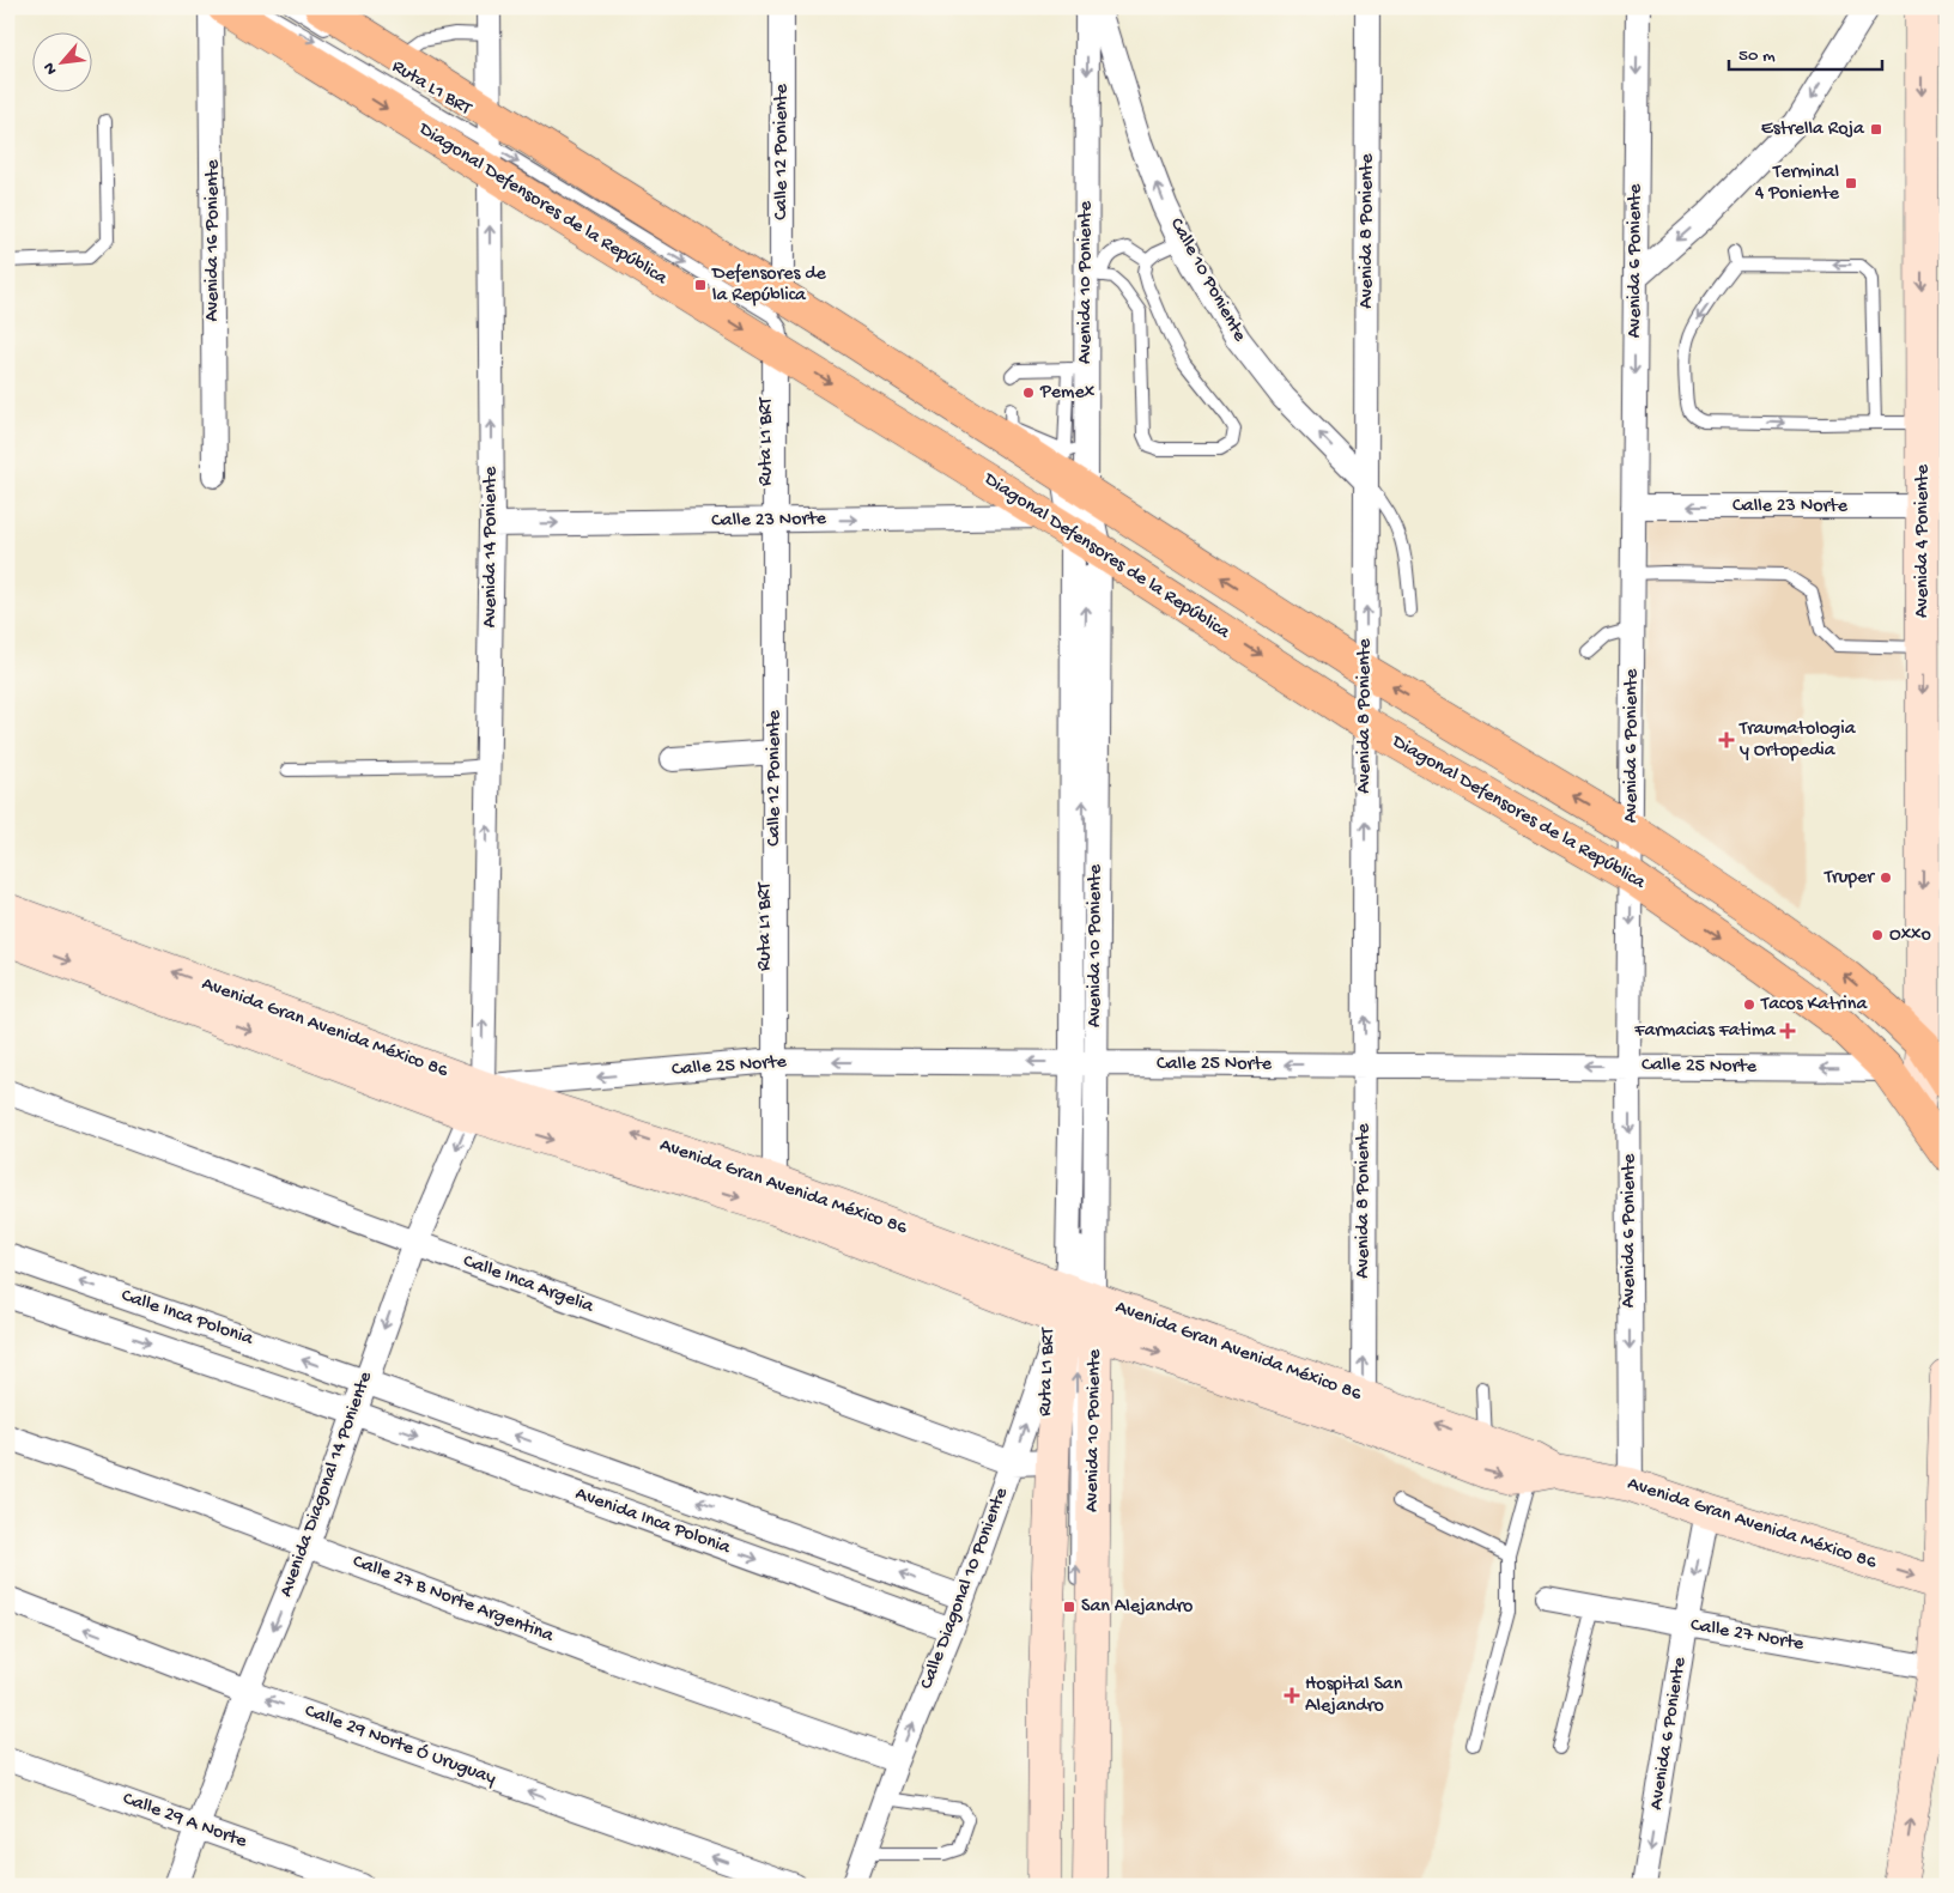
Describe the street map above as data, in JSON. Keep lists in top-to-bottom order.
{
  "streets": {
    "main road": ["Diagonal Defensores de la República"],
    "street": [
      "Calle 12 Poniente",
      "Avenida 8 Poniente",
      "Avenida 16 Poniente",
      "Avenida 6 Poniente",
      "Calle 10 Poniente",
      "Avenida 10 Poniente",
      "Calle 23 Norte",
      "Avenida 4 Poniente",
      "Avenida 14 Poniente",
      "Avenida Gran Avenida México 86",
      "Calle 25 Norte",
      "Calle Inca Argelia",
      "Calle Inca Polonia",
      "Avenida Diagonal 14 Poniente",
      "Avenida Inca Polonia",
      "Calle Diagonal 10 Poniente",
      "Calle 27 B Norte Argentina",
      "Calle 27 Norte",
      "Calle 29 Norte Ó Uruguay",
      "Calle 29 A Norte"
    ],
    "lane": ["Ruta L1 BRT"]
  },
  "crossings": [
    ["Ruta L1 BRT", "Calle 12 Poniente"],
    ["Ruta L1 BRT", "Diagonal Defensores de la República"],
    ["Ruta L1 BRT", "Avenida 10 Poniente"],
    ["Ruta L1 BRT", "Calle 23 Norte"],
    ["Ruta L1 BRT", "Avenida 14 Poniente"],
    ["Ruta L1 BRT", "Avenida Gran Avenida México 86"],
    ["Ruta L1 BRT", "Calle 25 Norte"],
    ["Ruta L1 BRT", "Calle Diagonal 10 Poniente"],
    ["Calle 12 Poniente", "Diagonal Defensores de la República"],
    ["Calle 12 Poniente", "Calle 23 Norte"],
    ["Calle 12 Poniente", "Avenida Gran Avenida México 86"],
    ["Calle 12 Poniente", "Calle 25 Norte"],
    ["Diagonal Defensores de la República", "Avenida 8 Poniente"],
    ["Diagonal Defensores de la República", "Avenida 6 Poniente"],
    ["Diagonal Defensores de la República", "Avenida 10 Poniente"],
    ["Diagonal Defensores de la República", "Calle 23 Norte"],
    ["Diagonal Defensores de la República", "Avenida 4 Poniente"],
    ["Diagonal Defensores de la República", "Avenida 14 Poniente"],
    ["Diagonal Defensores de la República", "Calle 25 Norte"],
    ["Avenida 8 Poniente", "Calle 10 Poniente"],
    ["Avenida 8 Poniente", "Avenida Gran Avenida México 86"],
    ["Avenida 8 Poniente", "Calle 25 Norte"],
    ["Avenida 6 Poniente", "Calle 23 Norte"],
    ["Avenida 6 Poniente", "Avenida Gran Avenida México 86"],
    ["Avenida 6 Poniente", "Calle 25 Norte"],
    ["Avenida 6 Poniente", "Calle 27 Norte"],
    ["Avenida 10 Poniente", "Avenida Gran Avenida México 86"],
    ["Avenida 10 Poniente", "Calle 25 Norte"],
    ["Avenida 10 Poniente", "Calle Inca Argelia"],
    ["Avenida 10 Poniente", "Calle Diagonal 10 Poniente"],
    ["Calle 23 Norte", "Avenida 4 Poniente"],
    ["Calle 23 Norte", "Avenida 14 Poniente"],
    ["Avenida 4 Poniente", "Calle 25 Norte"],
    ["Avenida 14 Poniente", "Avenida Gran Avenida México 86"],
    ["Avenida 14 Poniente", "Calle 25 Norte"],
    ["Avenida 14 Poniente", "Avenida Diagonal 14 Poniente"],
    ["Avenida Gran Avenida México 86", "Calle 25 Norte"],
    ["Avenida Gran Avenida México 86", "Avenida Diagonal 14 Poniente"],
    ["Avenida Gran Avenida México 86", "Calle Diagonal 10 Poniente"],
    ["Calle 25 Norte", "Avenida Diagonal 14 Poniente"],
    ["Calle Inca Argelia", "Avenida Diagonal 14 Poniente"],
    ["Calle Inca Argelia", "Calle Diagonal 10 Poniente"],
    ["Calle Inca Polonia", "Avenida Diagonal 14 Poniente"],
    ["Calle Inca Polonia", "Avenida Inca Polonia"],
    ["Avenida Diagonal 14 Poniente", "Avenida Inca Polonia"],
    ["Avenida Diagonal 14 Poniente", "Calle 27 B Norte Argentina"],
    ["Avenida Diagonal 14 Poniente", "Calle 29 Norte Ó Uruguay"],
    ["Avenida Diagonal 14 Poniente", "Calle 29 A Norte"],
    ["Avenida Inca Polonia", "Calle Diagonal 10 Poniente"],
    ["Calle Diagonal 10 Poniente", "Calle 27 B Norte Argentina"]
  ],
  "one_way": [
    "Avenida 8 Poniente",
    "Avenida 6 Poniente",
    "Calle 10 Poniente",
    "Avenida 4 Poniente",
    "Avenida 14 Poniente",
    "Calle 25 Norte",
    "Avenida Diagonal 14 Poniente",
    "Calle Diagonal 10 Poniente",
    "Calle 29 Norte Ó Uruguay"
  ],
  "places": {
    "transit": [
      "Estrella Roja",
      "Terminal 4 Poniente",
      "Defensores de la República",
      "San Alejandro"
    ],
    "other": [
      "Pemex",
      "Truper",
      "Oxxo",
      "Tacos Katrina"
    ],
    "health": ["Traumatologia y Ortopedia", "Farmacias Fatima", "Hospital San Alejandro"]
  },
  "scale_bar": "50 m",
  "north": "bottom left"
}
